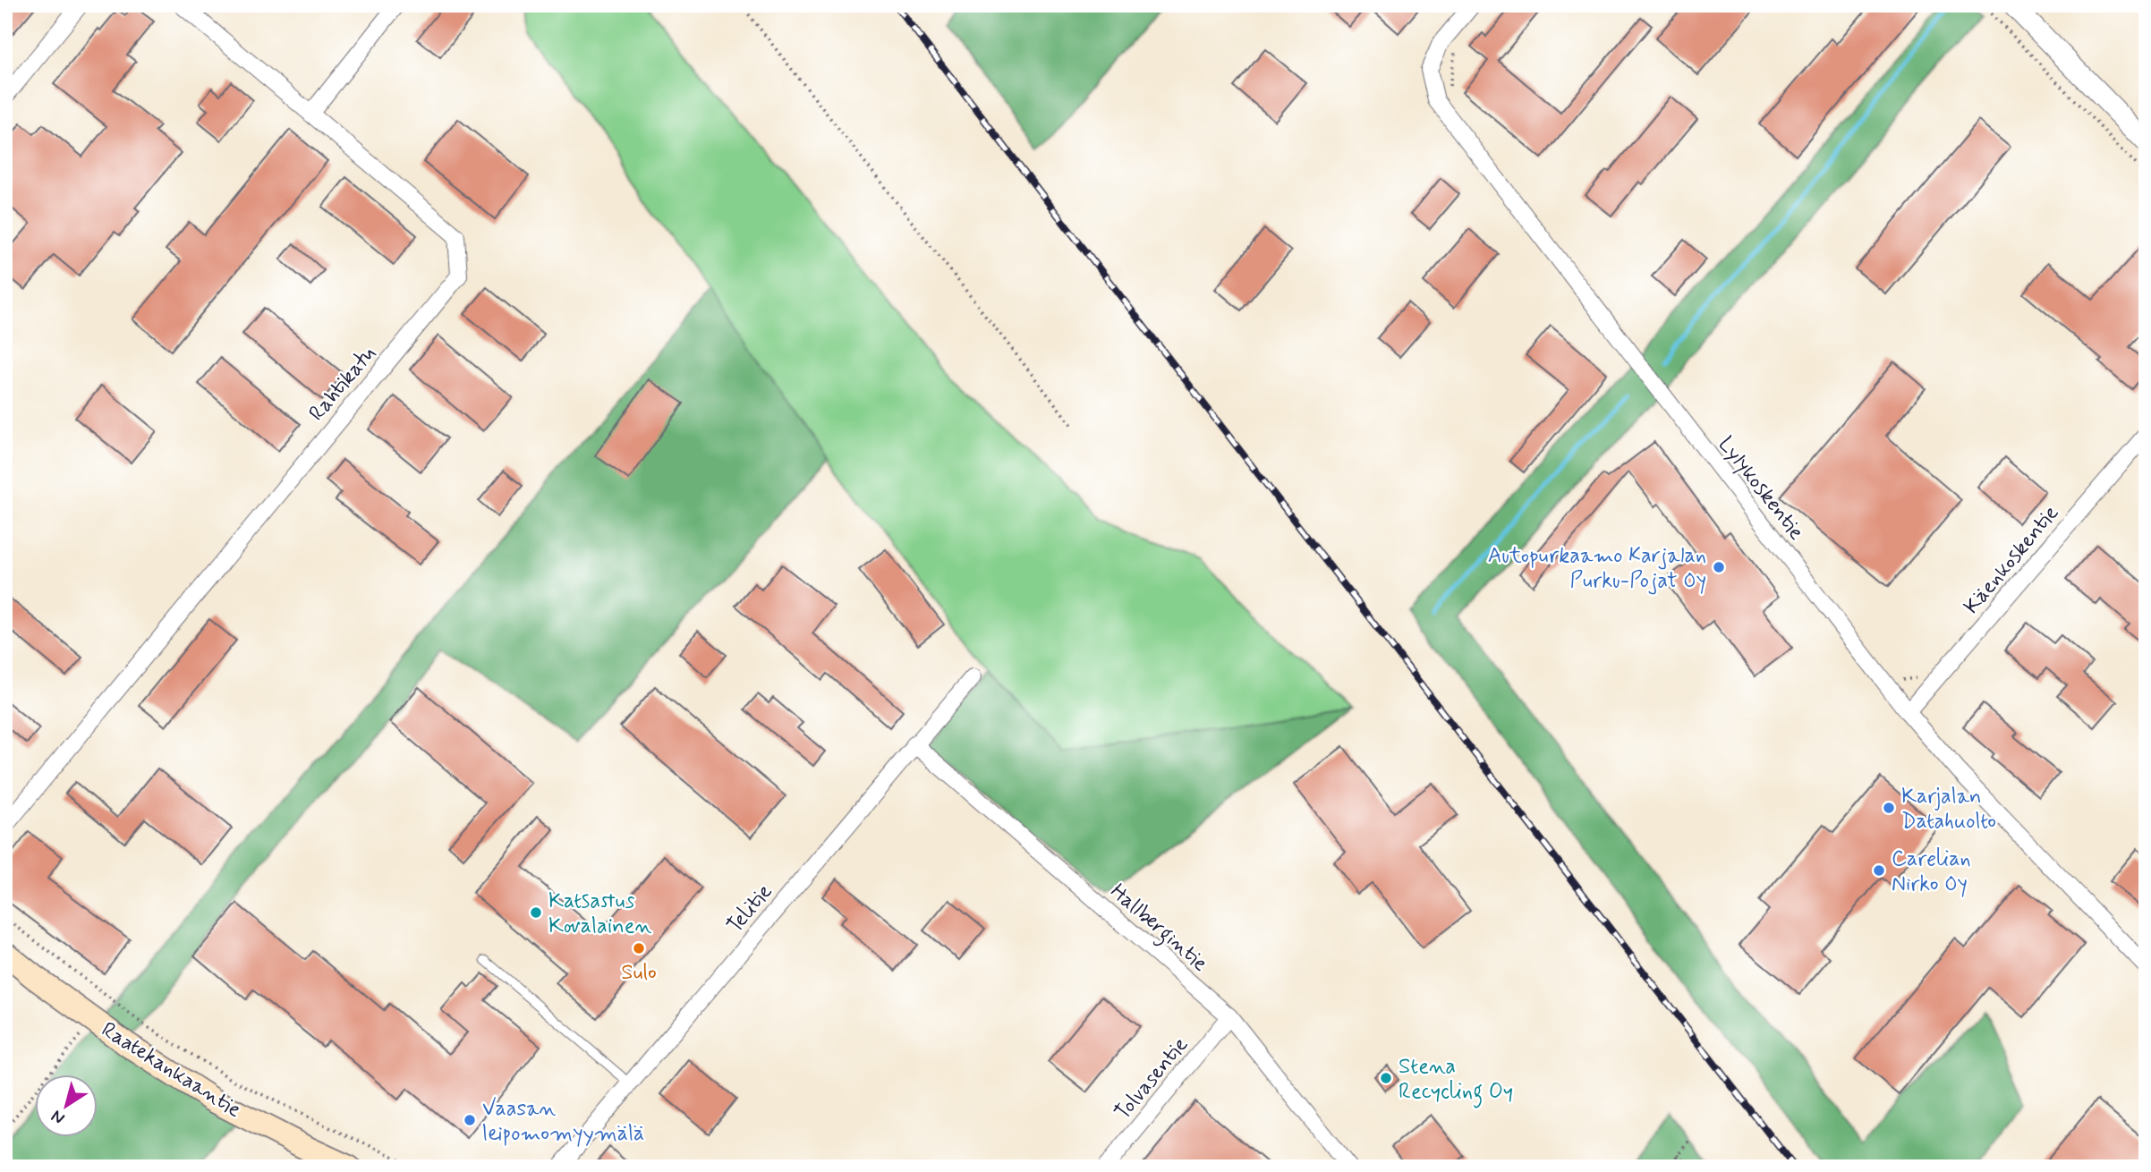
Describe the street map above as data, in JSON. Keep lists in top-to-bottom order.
{
  "streets": {
    "main road": ["Raatekankaantie"],
    "street": [
      "Rahtikatu",
      "Lylykoskentie",
      "Käenkoskentie",
      "Telitie",
      "Hallbergintie",
      "Tolvasentie"
    ]
  },
  "crossings": [
    ["Lylykoskentie", "Käenkoskentie"],
    ["Telitie", "Hallbergintie"],
    ["Hallbergintie", "Tolvasentie"]
  ],
  "places": [
    "Autopurkaamo Karjalan Purku-Pojat Oy",
    "Karjalan Datahuolto",
    "Carelian Nirko Oy",
    "Katsastus Kovalainen",
    "Sulo",
    "Stena Recycling Oy",
    "Vaasan leipomomyymälä"
  ],
  "north": "bottom left"
}
